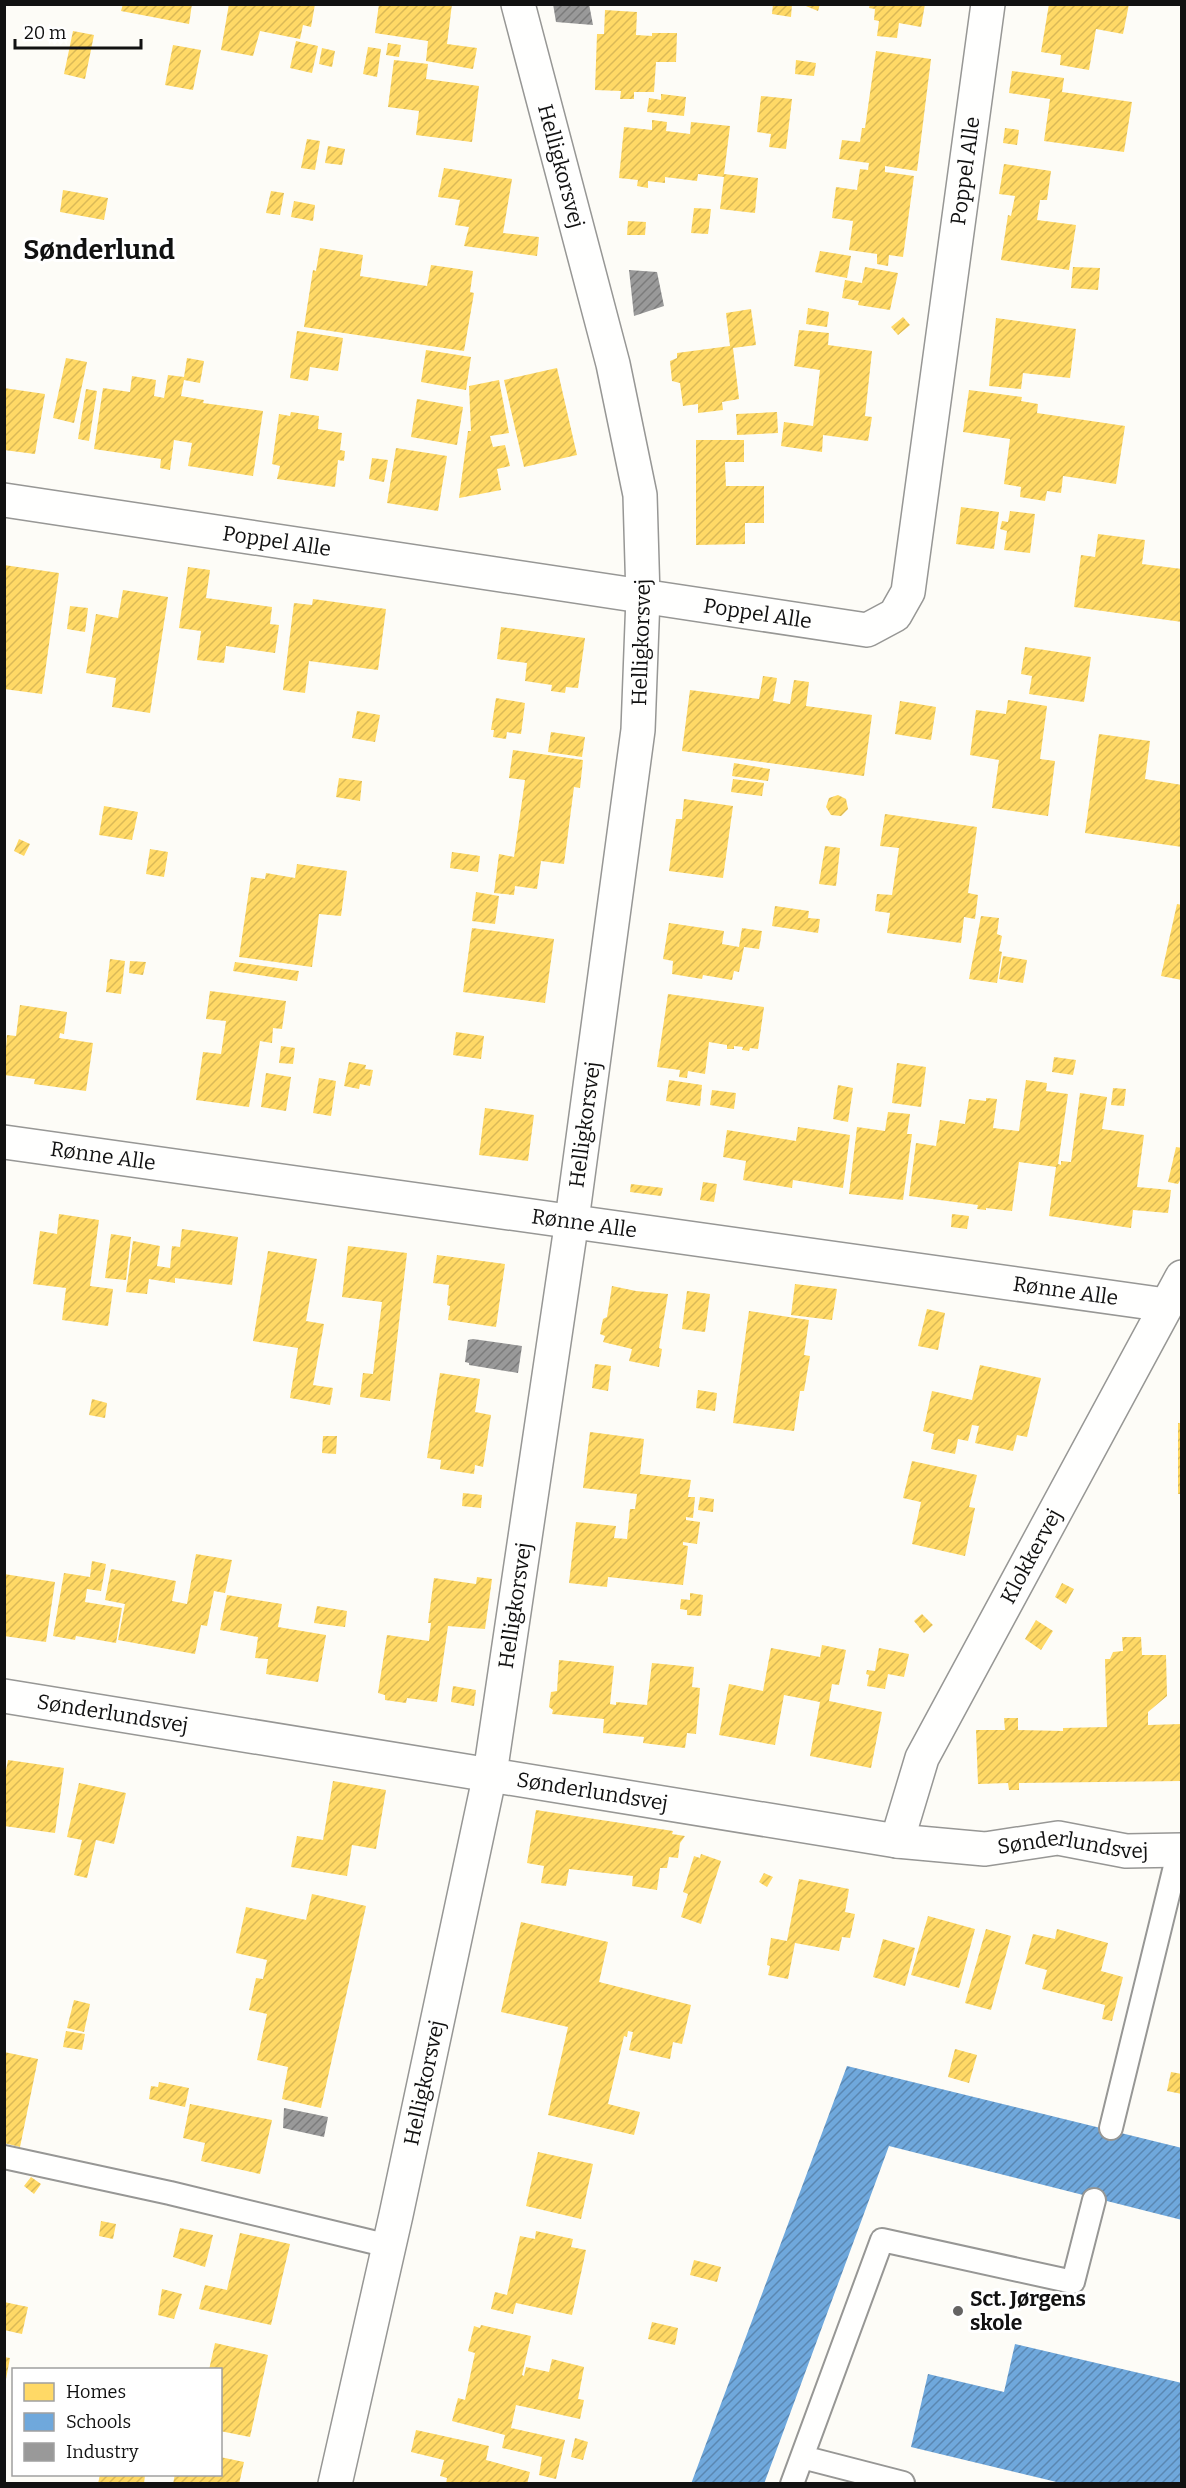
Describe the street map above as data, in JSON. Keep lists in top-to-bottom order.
{
  "streets": {
    "street": [
      "Helligkorsvej",
      "Poppel Alle",
      "Rønne Alle",
      "Klokkervej",
      "Sønderlundsvej"
    ]
  },
  "crossings": [
    ["Helligkorsvej", "Poppel Alle"],
    ["Helligkorsvej", "Rønne Alle"],
    ["Helligkorsvej", "Sønderlundsvej"],
    ["Rønne Alle", "Klokkervej"],
    ["Klokkervej", "Sønderlundsvej"]
  ],
  "districts": ["Sønderlund"],
  "places": ["Sct. Jørgens skole"],
  "legend": ["Homes", "Schools", "Industry"],
  "scale_bar": "20 m"
}
